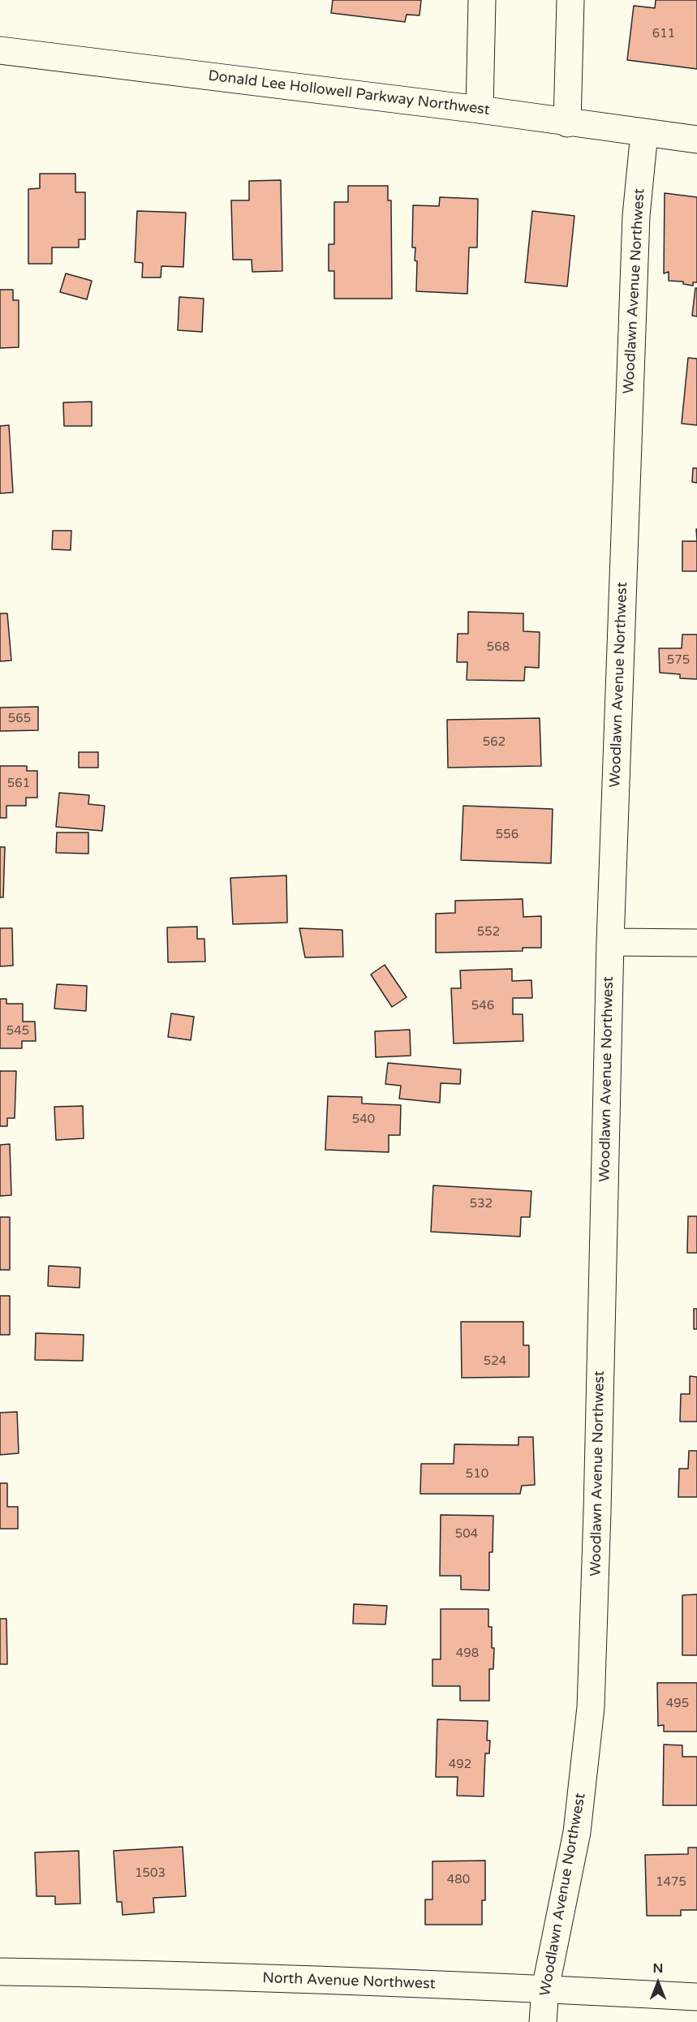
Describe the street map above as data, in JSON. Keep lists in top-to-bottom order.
{
  "streets": {
    "street": ["Donald Lee Hollowell Parkway Northwest", "Woodlawn Avenue Northwest", "North Avenue Northwest"]
  },
  "crossings": [
    ["Donald Lee Hollowell Parkway Northwest", "Woodlawn Avenue Northwest"],
    ["Woodlawn Avenue Northwest", "North Avenue Northwest"]
  ],
  "house_numbers": [
    "611",
    "568",
    "575",
    "565",
    "562",
    "561",
    "556",
    "552",
    "546",
    "545",
    "540",
    "532",
    "524",
    "510",
    "504",
    "498",
    "495",
    "492",
    "1503",
    "480",
    "1475"
  ],
  "north": "top"
}
